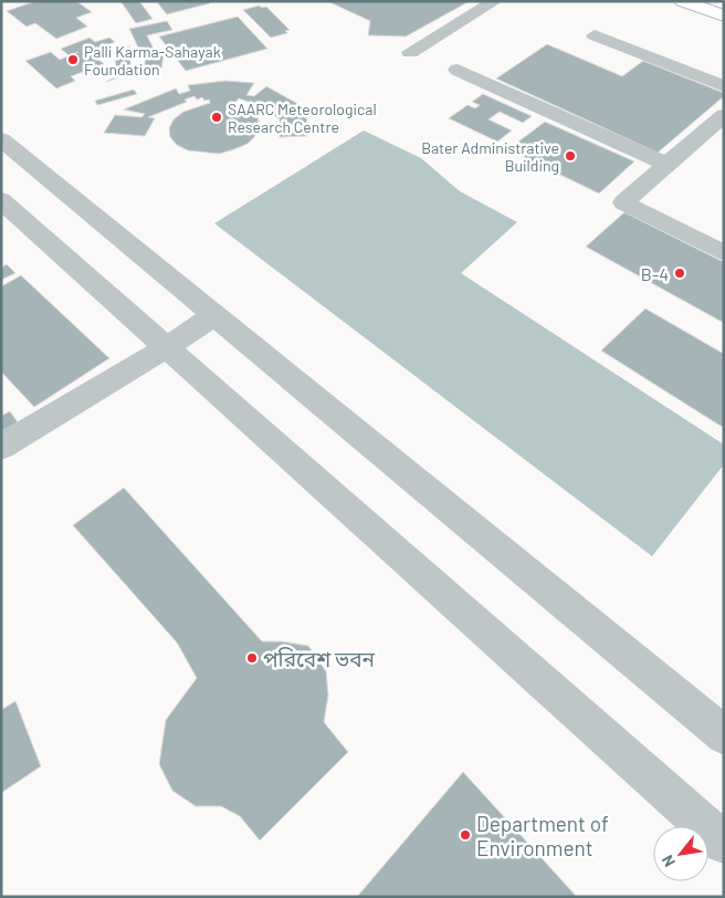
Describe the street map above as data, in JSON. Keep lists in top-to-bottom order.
{
  "places": [
    "Palli Karma-Sahayak Foundation",
    "SAARC Meteorological Research Centre",
    "Bater Administrative Building",
    "B-4",
    "পরিবেশ ভবন",
    "Department of Environment"
  ],
  "north": "bottom left"
}
